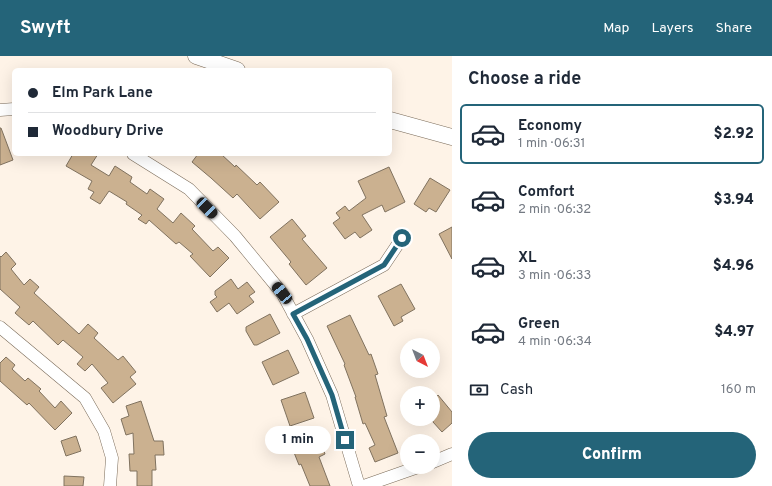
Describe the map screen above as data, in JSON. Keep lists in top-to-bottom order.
{
  "north": "bottom right",
  "page": {
    "header": "Swyft",
    "nav": ["Map", "Layers", "Share"],
    "heading": "Choose a ride",
    "banner": ["Elm Park Lane", "Woodbury Drive"],
    "list": [
      {
        "name": "Economy",
        "note": "1 min · 06:31",
        "value": "$2.92"
      },
      {
        "name": "Comfort",
        "note": "2 min · 06:32",
        "value": "$3.94"
      },
      {
        "name": "XL",
        "note": "3 min · 06:33",
        "value": "$4.96"
      },
      {
        "name": "Green",
        "note": "4 min · 06:34",
        "value": "$4.97"
      }
    ],
    "map_buttons": ["+", "−"],
    "pay": ["Cash", "160 m"],
    "buttons": "Confirm",
    "bubble": "1 min"
  }
}
